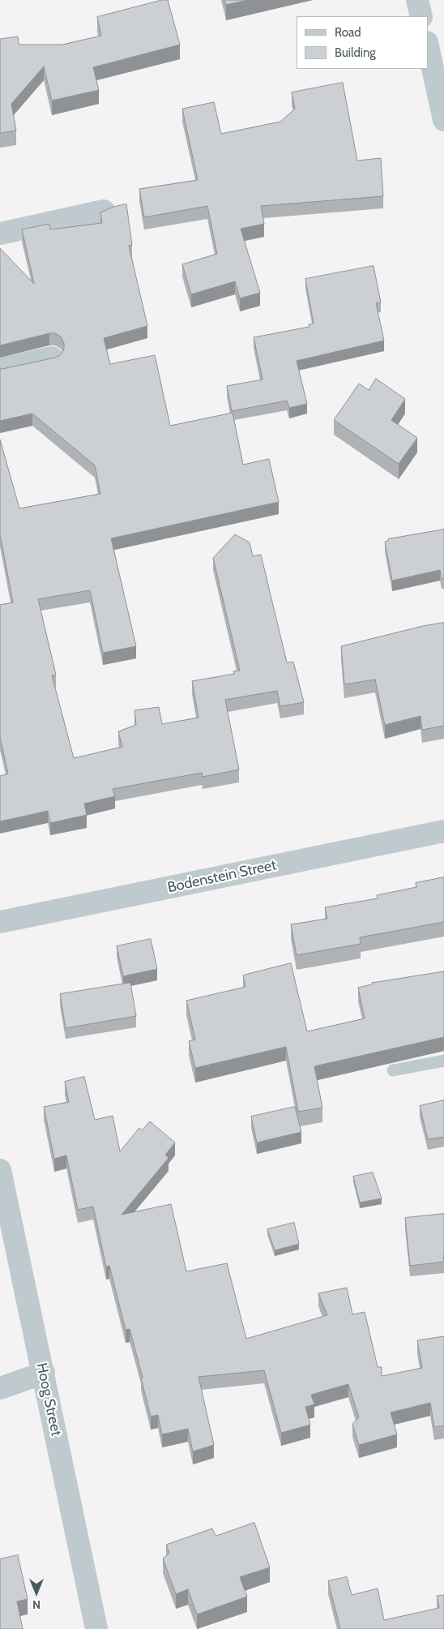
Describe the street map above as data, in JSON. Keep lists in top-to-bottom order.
{
  "streets": {
    "street": ["Bodenstein Street", "Hoog Street"]
  },
  "legend": ["Road", "Building"],
  "north": "bottom"
}
